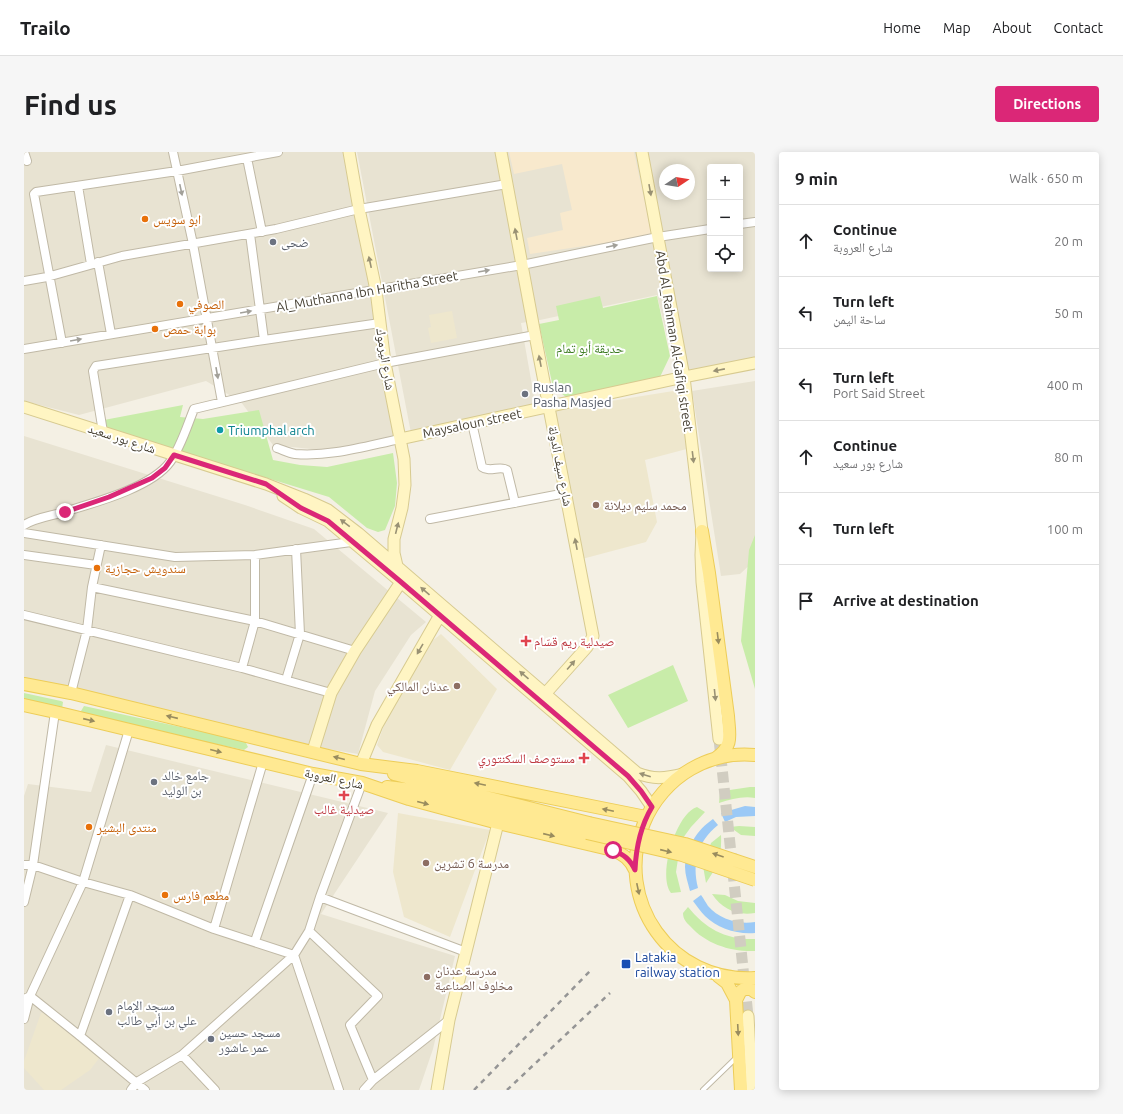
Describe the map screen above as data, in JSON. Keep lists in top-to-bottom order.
{
  "streets": {
    "main road": [
      "Abd Al_Rahman Al-Gafiqi street",
      "شارع اليرموك",
      "Maysaloun street",
      "شارع بور سعيد",
      "شارع سيف الدولة",
      "شارع العروبة"
    ],
    "street": ["Al_Muthanna Ibn Haritha Street"]
  },
  "crossings": [
    ["Al_Muthanna Ibn Haritha Street", "Abd Al_Rahman Al-Gafiqi street"],
    ["Al_Muthanna Ibn Haritha Street", "شارع اليرموك"],
    ["Al_Muthanna Ibn Haritha Street", "شارع سيف الدولة"],
    ["Abd Al_Rahman Al-Gafiqi street", "Maysaloun street"],
    ["شارع اليرموك", "Maysaloun street"],
    ["Maysaloun street", "شارع سيف الدولة"]
  ],
  "one_way": ["شارع اليرموك", "شارع سيف الدولة"],
  "parks": ["حديقة أبو تمام"],
  "places": {
    "other": [
      "ابو سويس",
      "ضحى",
      "الصوفي",
      "بوابة حمص",
      "Ruslan Pasha Masjed",
      "Triumphal arch",
      "محمد سليم ديلانة",
      "سندويش حجازية",
      "عدنان المالكي",
      "جامع خالد بن الوليد",
      "منتدى البشير",
      "مدرسة 6 تشرين",
      "مطعم فارس",
      "مدرسة عدنان مخلوف الصناعية",
      "مسجد الإمام علي بن أبي طالب",
      "مسجد حسين عمر عاشور"
    ],
    "health": ["صيدلية ريم قسّام", "مستوصف السكنتوري", "صيدلية غالب"],
    "transit": ["Latakia railway station"]
  },
  "north": "right",
  "page": {
    "header": "Trailo",
    "nav": [
      "Home",
      "Map",
      "About",
      "Contact"
    ],
    "buttons": "Directions",
    "title": "Find us",
    "heading": ["9 min", "Walk · 650 m"],
    "map_buttons": ["+", "−"],
    "list": [
      ["Continue", "شارع العروبة", "20 m"],
      ["Turn left", "ساحة اليمن", "50 m"],
      ["Turn left", "Port Said Street", "400 m"],
      ["Continue", "شارع بور سعيد", "80 m"],
      ["Turn left", "100 m"],
      "Arrive at destination"
    ]
  }
}
